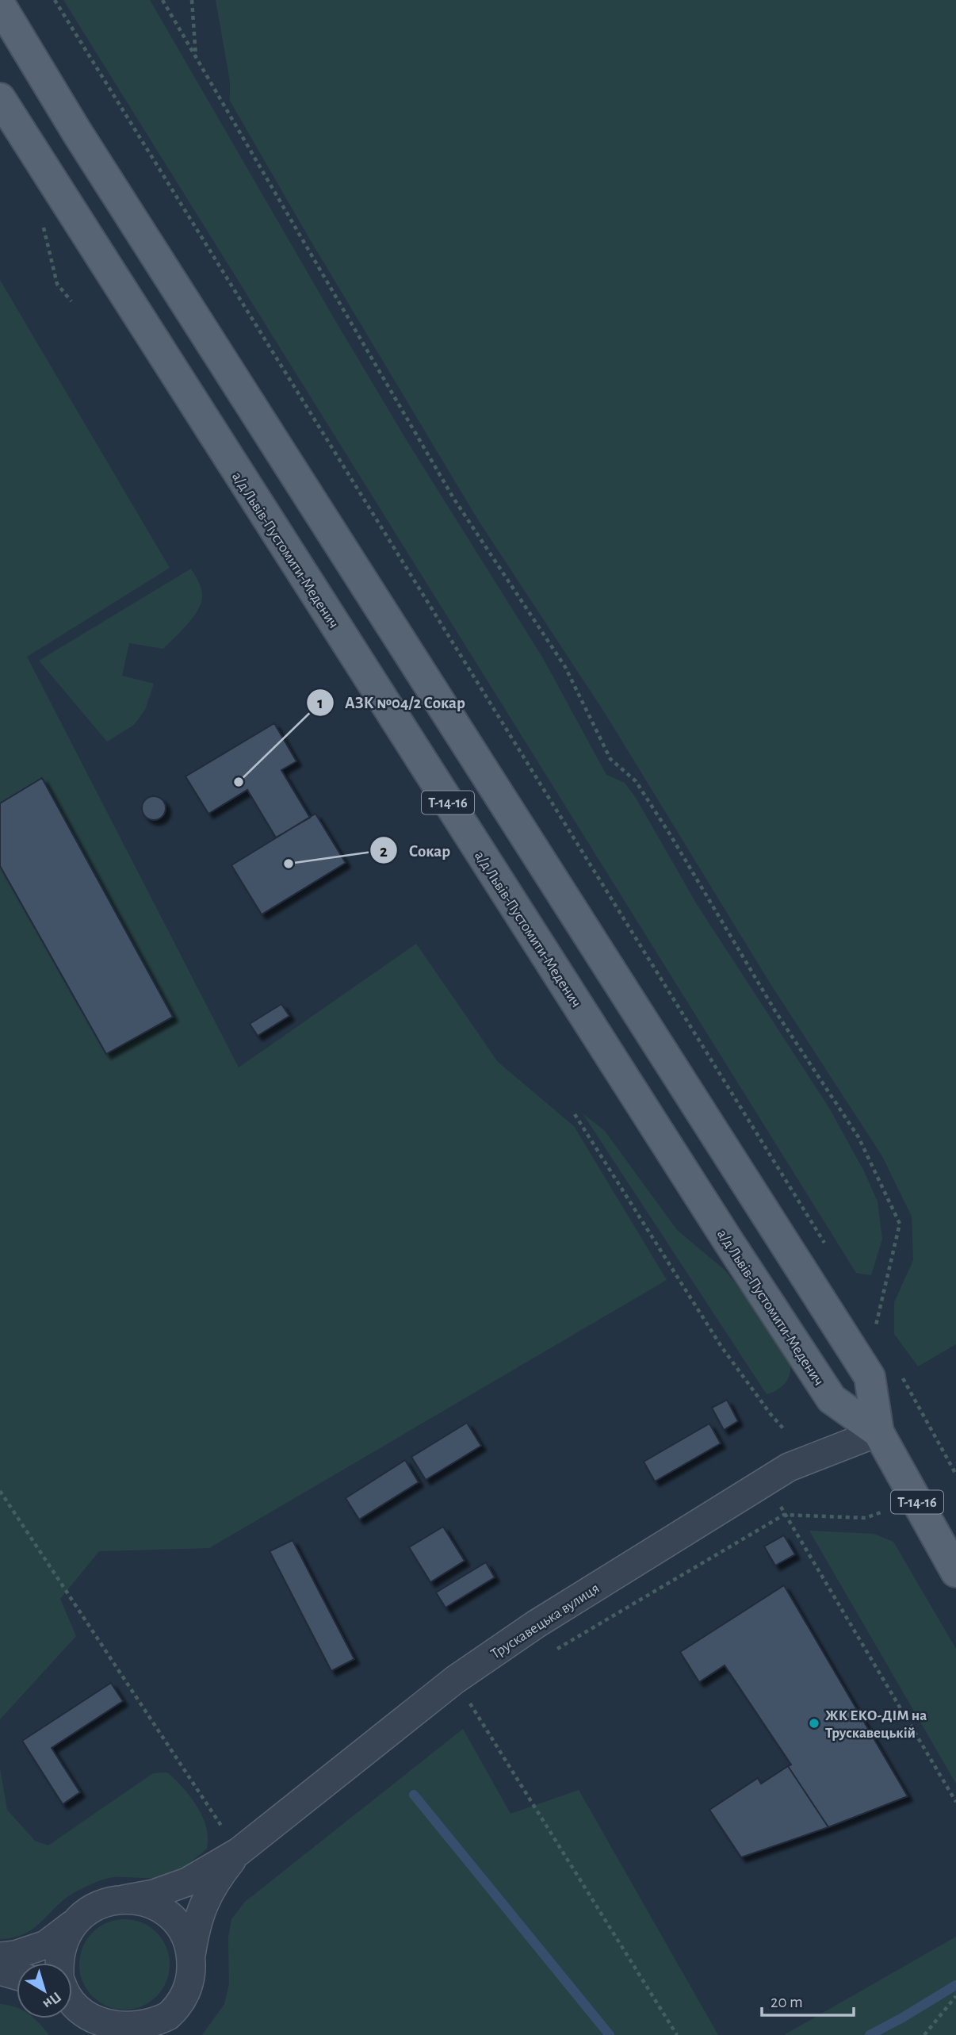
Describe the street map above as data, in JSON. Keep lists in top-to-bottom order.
{
  "streets": {
    "main road": ["а/д Львів-Пустомити-Меденич", "Т-14-16"],
    "street": ["Трускавецька вулиця"]
  },
  "crossings": [
    ["а/д Львів-Пустомити-Меденич", "Т-14-16"],
    ["а/д Львів-Пустомити-Меденич", "Трускавецька вулиця"],
    ["Т-14-16", "Трускавецька вулиця"]
  ],
  "places": ["АЗК №04/2 Сокар", "Сокар", "ЖК ЕКО-ДІМ на Трускавецькій"],
  "scale_bar": "20 m",
  "north": "bottom right"
}
